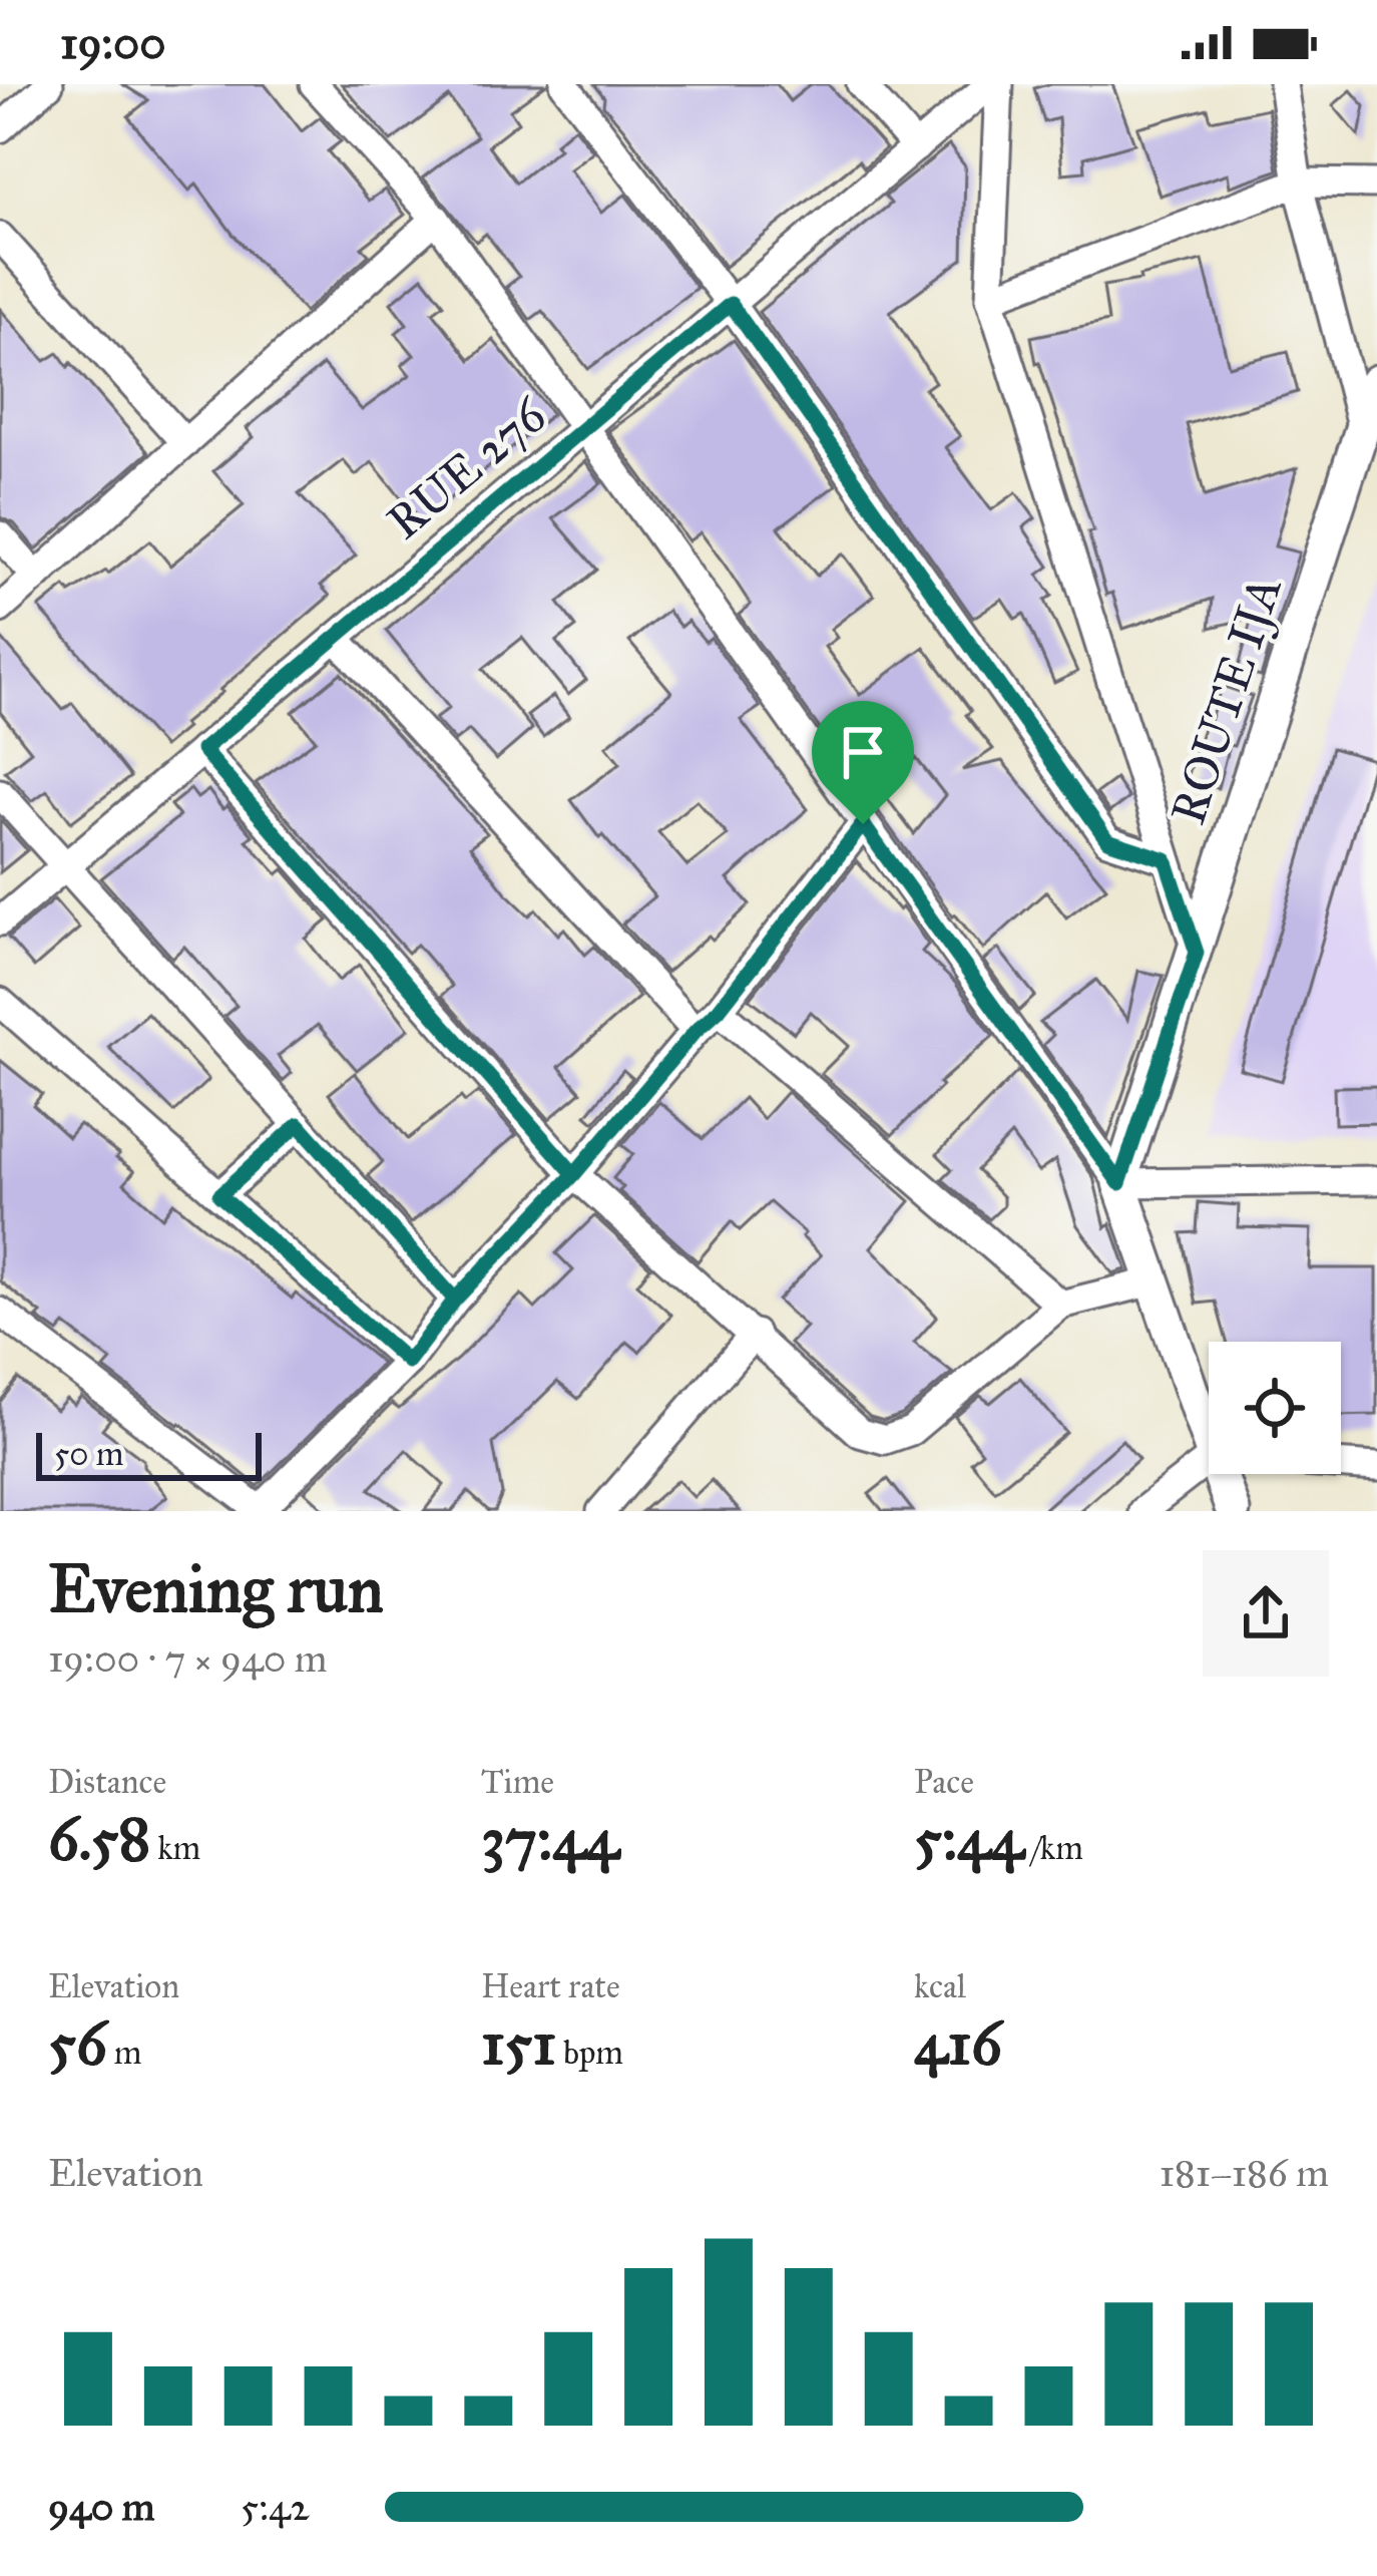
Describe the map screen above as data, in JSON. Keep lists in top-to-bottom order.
{
  "streets": {
    "street": ["RUE 276", "ROUTE IJA"]
  },
  "scale_bar": "50 m",
  "page": {
    "status": "19:00",
    "scale": "50 m",
    "heading": ["Evening run", "19:00 · 7 × 940 m"],
    "stats": [
      ["Distance", "6.58 km"],
      ["Time", "37:44"],
      ["Pace", "5:44 /km"],
      ["Elevation", "56 m"],
      ["Heart rate", "151 bpm"],
      ["kcal", "416"]
    ],
    "chart": ["Elevation", "181–186 m"],
    "list": [
      {
        "name": "940 m",
        "note": "5:42"
      }
    ]
  }
}
